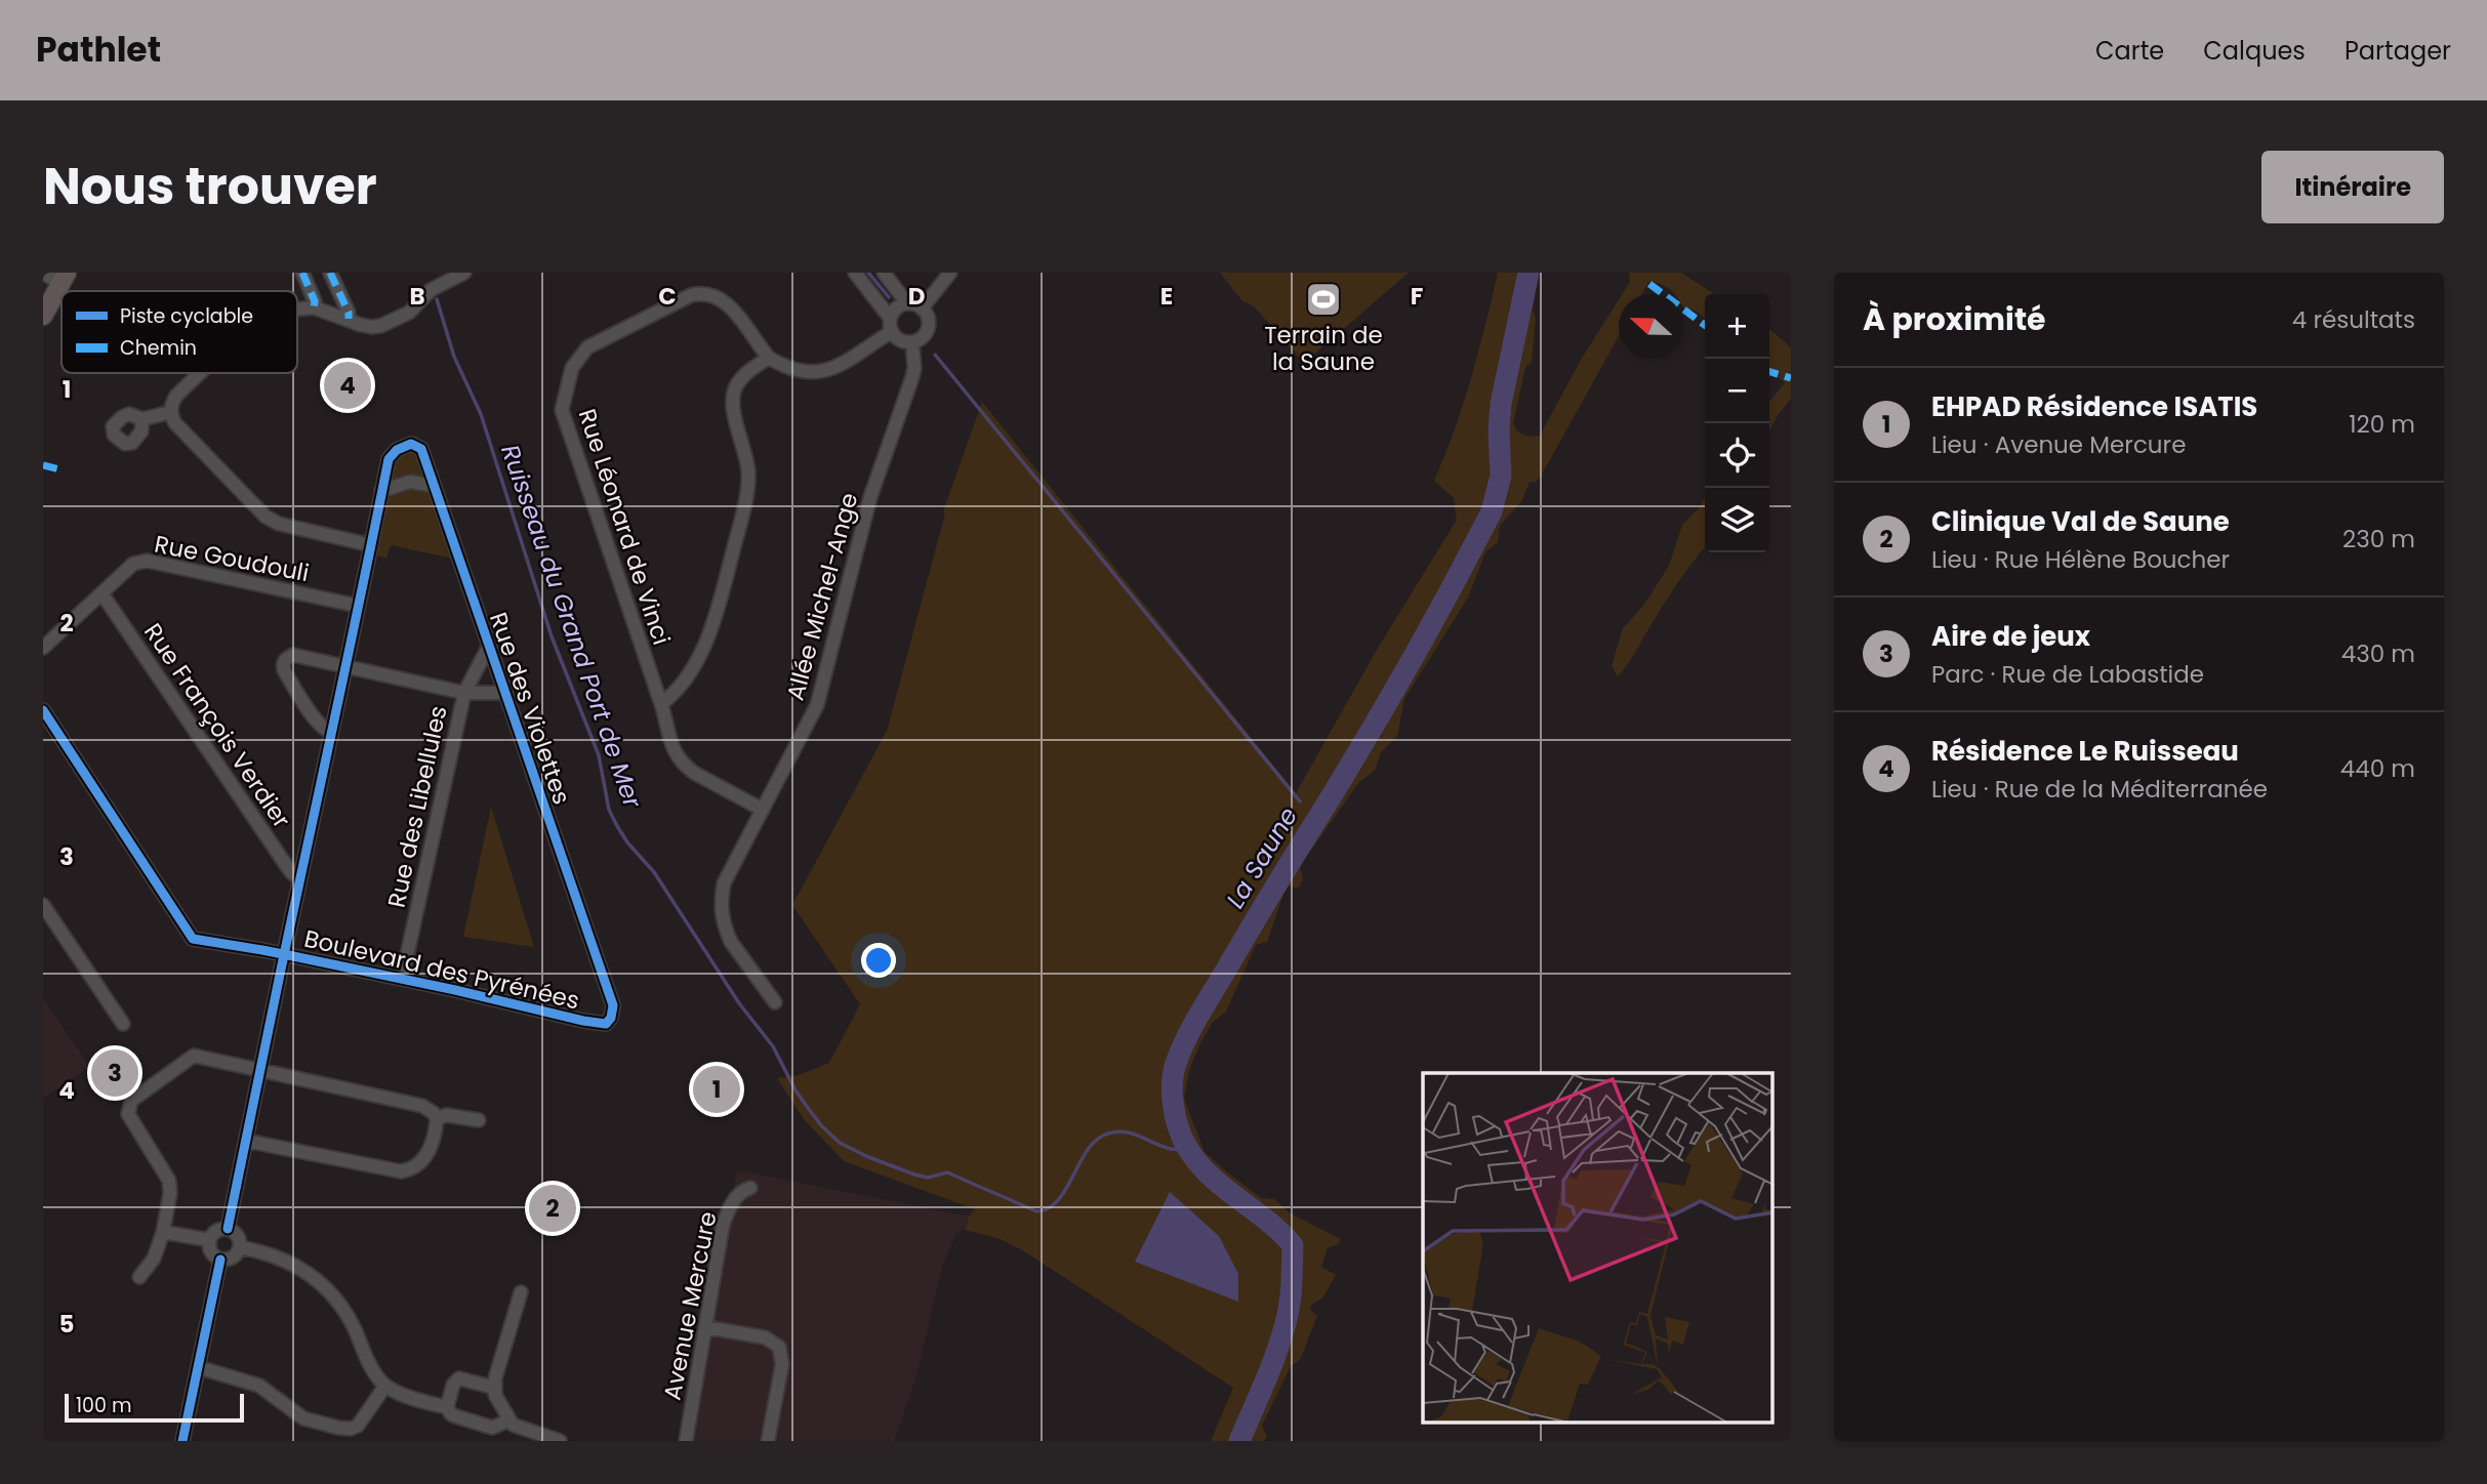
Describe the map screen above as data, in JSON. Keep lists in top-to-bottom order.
{
  "streets": {
    "street": [
      "Rue Léonard de Vinci",
      "Rue Goudouli",
      "Allée Michel-Ange",
      "Rue des Violettes",
      "Rue François Verdier",
      "Rue des Libellules",
      "Boulevard des Pyrénées",
      "Avenue Mercure"
    ]
  },
  "crossings": [
    ["Rue Léonard de Vinci", "Allée Michel-Ange"],
    ["Rue Goudouli", "Rue François Verdier"],
    ["Rue des Violettes", "Rue des Libellules"],
    ["Rue des Violettes", "Boulevard des Pyrénées"],
    ["Rue des Libellules", "Boulevard des Pyrénées"]
  ],
  "water": ["Ruisseau du Grand Port de Mer", "La Saune"],
  "places": {
    "sports": ["Terrain de la Saune"]
  },
  "legend": ["Piste cyclable", "Chemin"],
  "scale_bar": "100 m",
  "north": "left",
  "page": {
    "header": "Pathlet",
    "nav": ["Carte", "Calques", "Partager"],
    "title": "Nous trouver",
    "buttons": "Itinéraire",
    "heading": ["À proximité", "4 résultats"],
    "map_buttons": ["+", "−"],
    "pins": [
      "4",
      "3",
      "1",
      "2"
    ],
    "list": [
      {
        "mark": "1",
        "name": "EHPAD Résidence ISATIS",
        "note": "Lieu · Avenue Mercure",
        "value": "120 m"
      },
      {
        "mark": "2",
        "name": "Clinique Val de Saune",
        "note": "Lieu · Rue Hélène Boucher",
        "value": "230 m"
      },
      {
        "mark": "3",
        "name": "Aire de jeux",
        "note": "Parc · Rue de Labastide",
        "value": "430 m"
      },
      {
        "mark": "4",
        "name": "Résidence Le Ruisseau",
        "note": "Lieu · Rue de la Méditerranée",
        "value": "440 m"
      }
    ],
    "scale": "100 m"
  },
  "grid": {
    "columns": [
      "B",
      "C",
      "D",
      "E",
      "F"
    ],
    "rows": [
      "1",
      "2",
      "3",
      "4",
      "5"
    ]
  }
}
